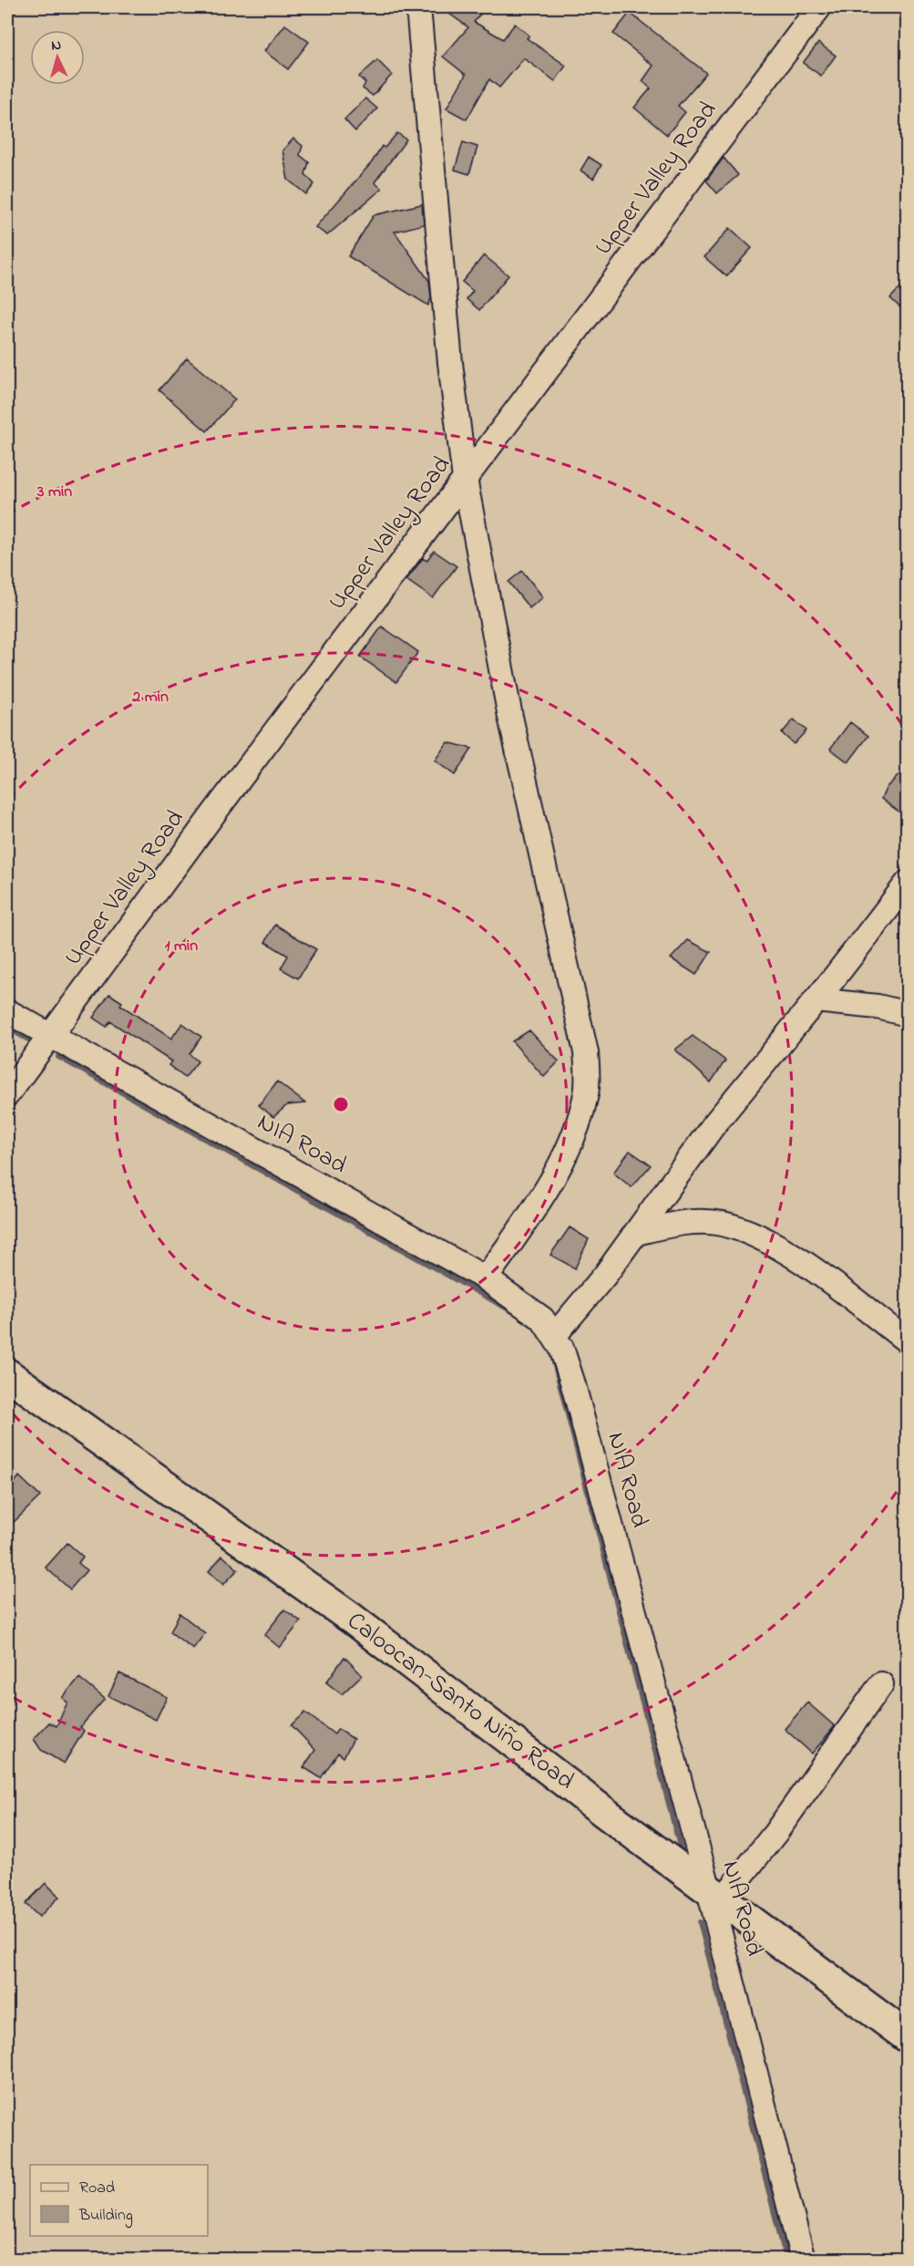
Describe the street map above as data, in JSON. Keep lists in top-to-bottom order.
{
  "streets": {
    "street": ["Upper Valley Road", "NIA Road", "Caloocan-Santo Niño Road"]
  },
  "crossings": [
    ["Upper Valley Road", "NIA Road"],
    ["NIA Road", "Caloocan-Santo Niño Road"]
  ],
  "legend": ["Road", "Building"],
  "north": "top",
  "rings": ["3 min", "2 min", "1 min"]
}
